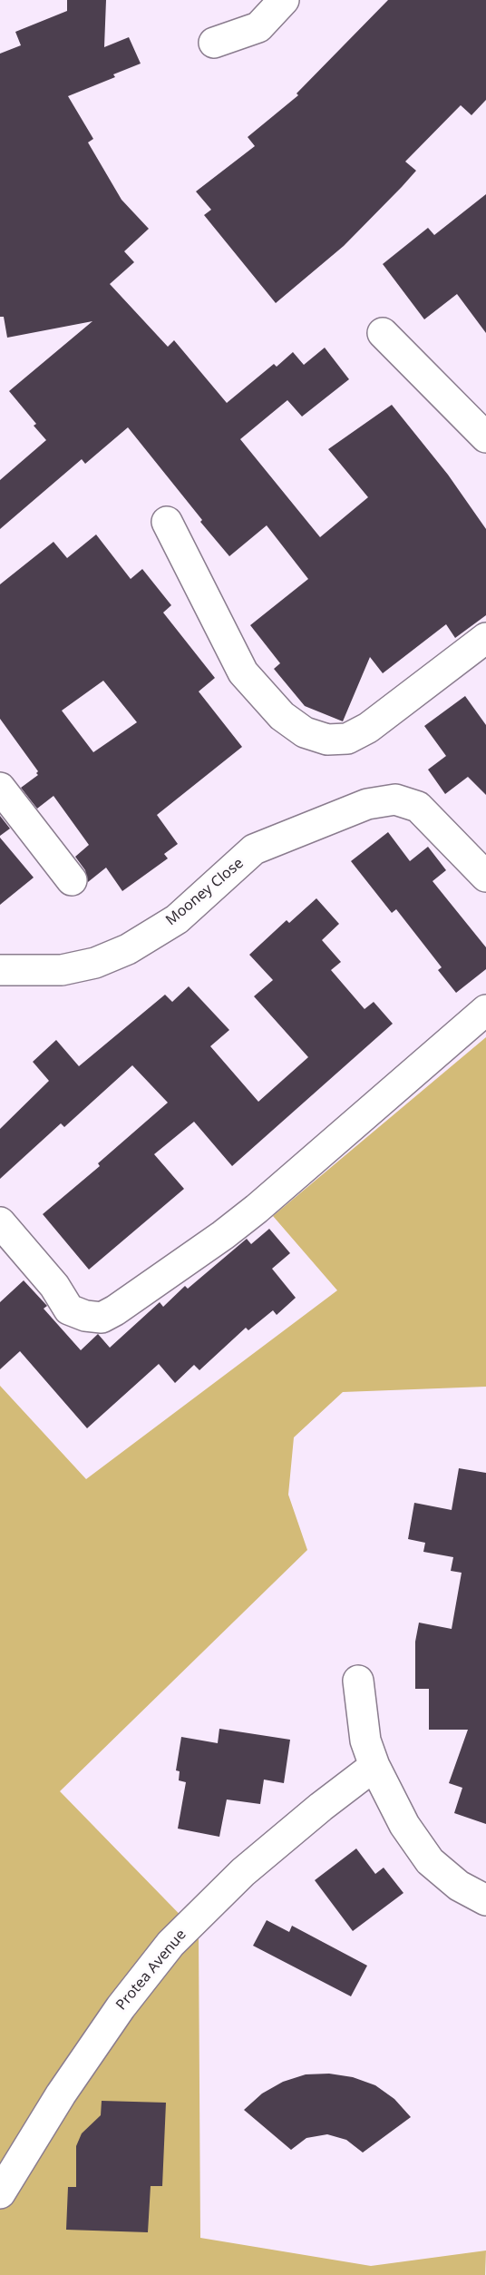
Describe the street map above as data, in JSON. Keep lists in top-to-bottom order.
{
  "streets": {
    "street": ["Mooney Close", "Protea Avenue"]
  }
}
